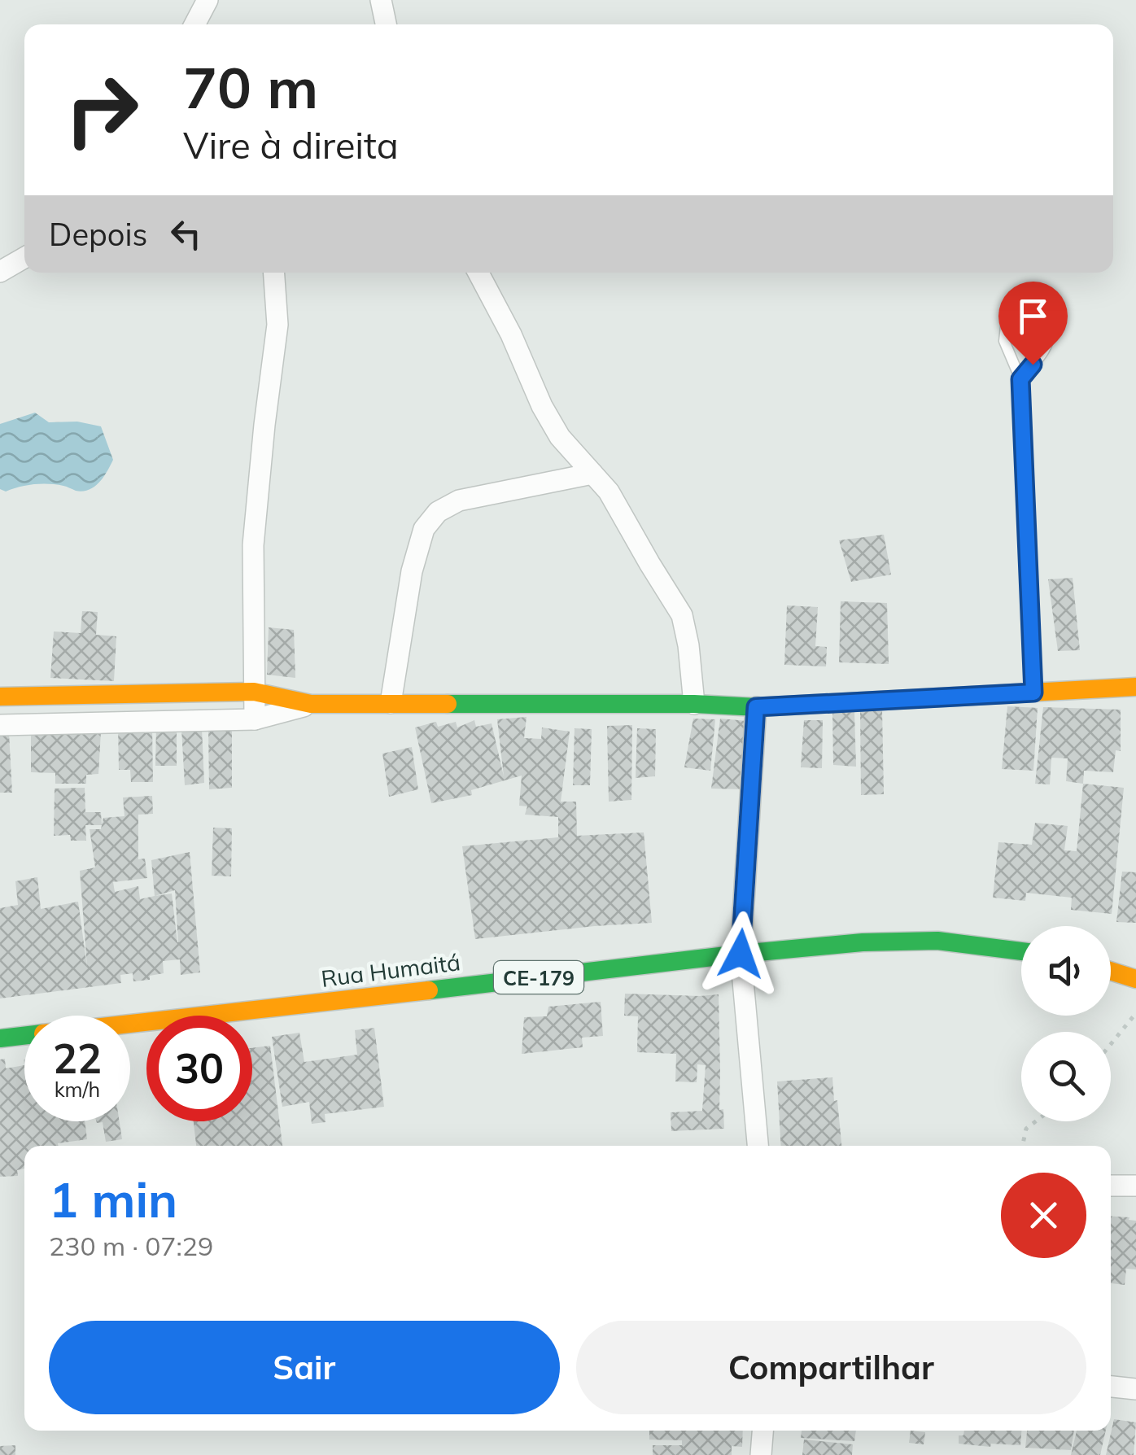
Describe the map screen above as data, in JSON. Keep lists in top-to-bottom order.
{
  "streets": {
    "street": ["Rua Humaitá", "CE-179"]
  },
  "page": {
    "turn": ["70 m", "Vire à direita"],
    "then": "Depois",
    "speed": "22 km/h",
    "limit": "30",
    "heading": ["1 min", "230 m · 07:29"],
    "buttons": ["Sair", "Compartilhar"]
  }
}
